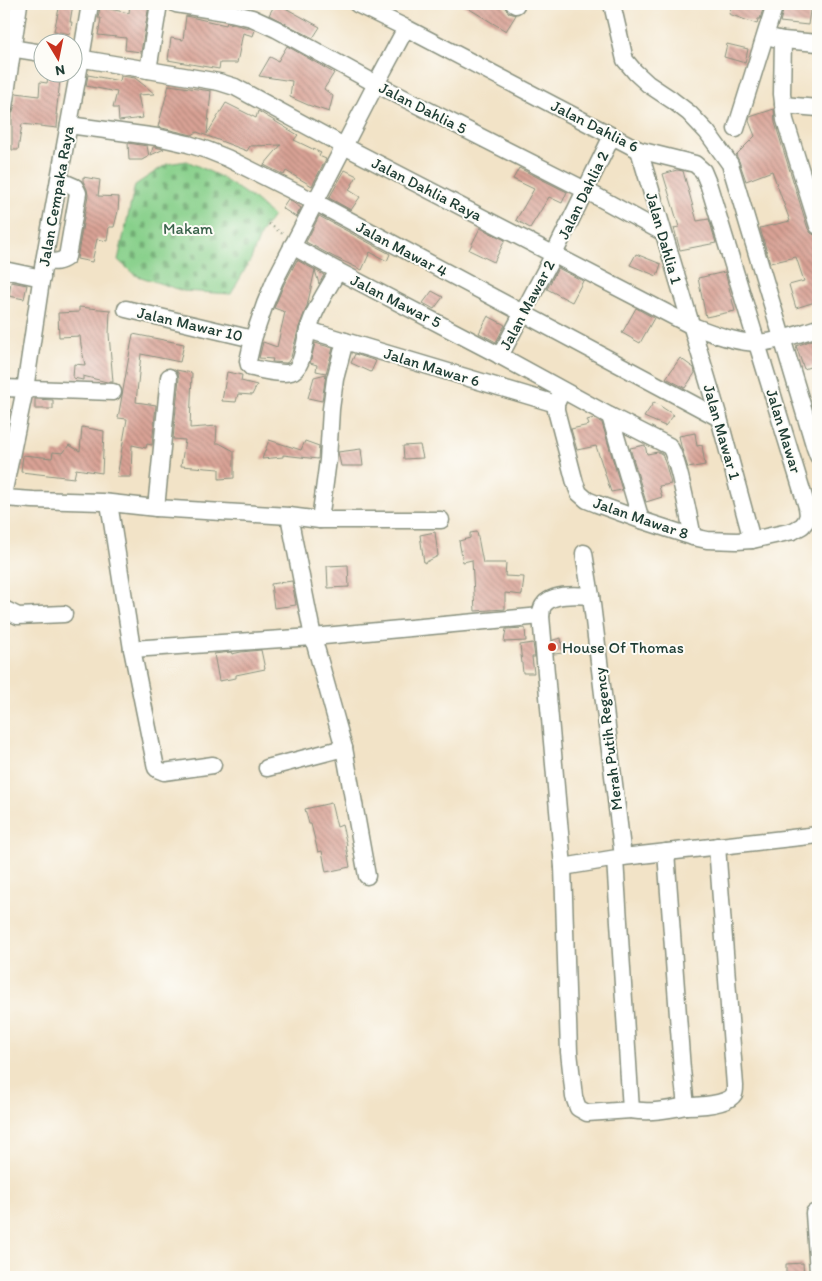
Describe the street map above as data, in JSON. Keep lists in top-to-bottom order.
{
  "streets": {
    "street": [
      "Jalan Dahlia 5",
      "Jalan Dahlia 6",
      "Jalan Dahlia Raya",
      "Jalan Dahlia 2",
      "Jalan Cempaka Raya",
      "Jalan Dahlia 1",
      "Jalan Mawar 4",
      "Jalan Mawar 5",
      "Jalan Mawar 2",
      "Jalan Mawar 10",
      "Jalan Mawar 6",
      "Jalan Mawar",
      "Jalan Mawar 1",
      "Jalan Mawar 8",
      "Merah Putih Regency"
    ]
  },
  "crossings": [
    ["Jalan Dahlia 5", "Jalan Dahlia 2"],
    ["Jalan Dahlia 5", "Jalan Dahlia 1"],
    ["Jalan Dahlia 6", "Jalan Dahlia Raya"],
    ["Jalan Dahlia 6", "Jalan Dahlia 2"],
    ["Jalan Dahlia 6", "Jalan Dahlia 1"],
    ["Jalan Dahlia 6", "Jalan Mawar"],
    ["Jalan Dahlia Raya", "Jalan Dahlia 2"],
    ["Jalan Dahlia Raya", "Jalan Dahlia 1"],
    ["Jalan Dahlia Raya", "Jalan Mawar 2"],
    ["Jalan Dahlia Raya", "Jalan Mawar"],
    ["Jalan Dahlia Raya", "Jalan Mawar 1"],
    ["Jalan Dahlia 2", "Jalan Mawar 2"],
    ["Jalan Cempaka Raya", "Jalan Mawar 4"],
    ["Jalan Dahlia 1", "Jalan Mawar 1"],
    ["Jalan Mawar 4", "Jalan Mawar 2"],
    ["Jalan Mawar 4", "Jalan Mawar 1"],
    ["Jalan Mawar 5", "Jalan Mawar 2"],
    ["Jalan Mawar 5", "Jalan Mawar 6"],
    ["Jalan Mawar 5", "Jalan Mawar 8"],
    ["Jalan Mawar 6", "Jalan Mawar 8"],
    ["Jalan Mawar", "Jalan Mawar 1"],
    ["Jalan Mawar", "Jalan Mawar 8"],
    ["Jalan Mawar 1", "Jalan Mawar 8"]
  ],
  "parks": ["Makam"],
  "places": ["House Of Thomas"],
  "north": "bottom"
}
